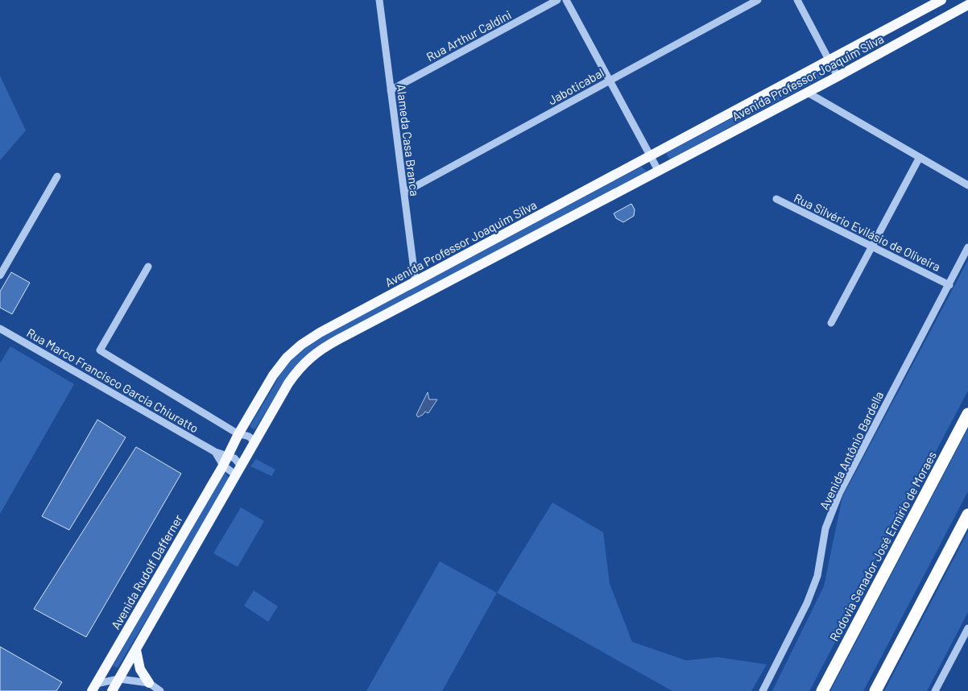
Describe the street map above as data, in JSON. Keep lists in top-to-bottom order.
{
  "streets": {
    "highway": ["Rodovia Senador José Ermírio de Moraes"],
    "main road": ["Avenida Professor Joaquim Silva", "Avenida Rudolf Dafferner"],
    "street": [
      "Rua Arthur Caldini",
      "Jaboticabal",
      "Alameda Casa Branca",
      "Rua Silvério Evilásio de Oliveira",
      "Rua Marco Francisco Garcia Chiuratto",
      "Avenida Antônio Bardella"
    ]
  },
  "crossings": [
    ["Rua Arthur Caldini", "Alameda Casa Branca"],
    ["Avenida Professor Joaquim Silva", "Alameda Casa Branca"],
    ["Avenida Professor Joaquim Silva", "Avenida Rudolf Dafferner"],
    ["Jaboticabal", "Alameda Casa Branca"],
    ["Rua Silvério Evilásio de Oliveira", "Avenida Antônio Bardella"],
    ["Rua Marco Francisco Garcia Chiuratto", "Avenida Rudolf Dafferner"]
  ]
}
